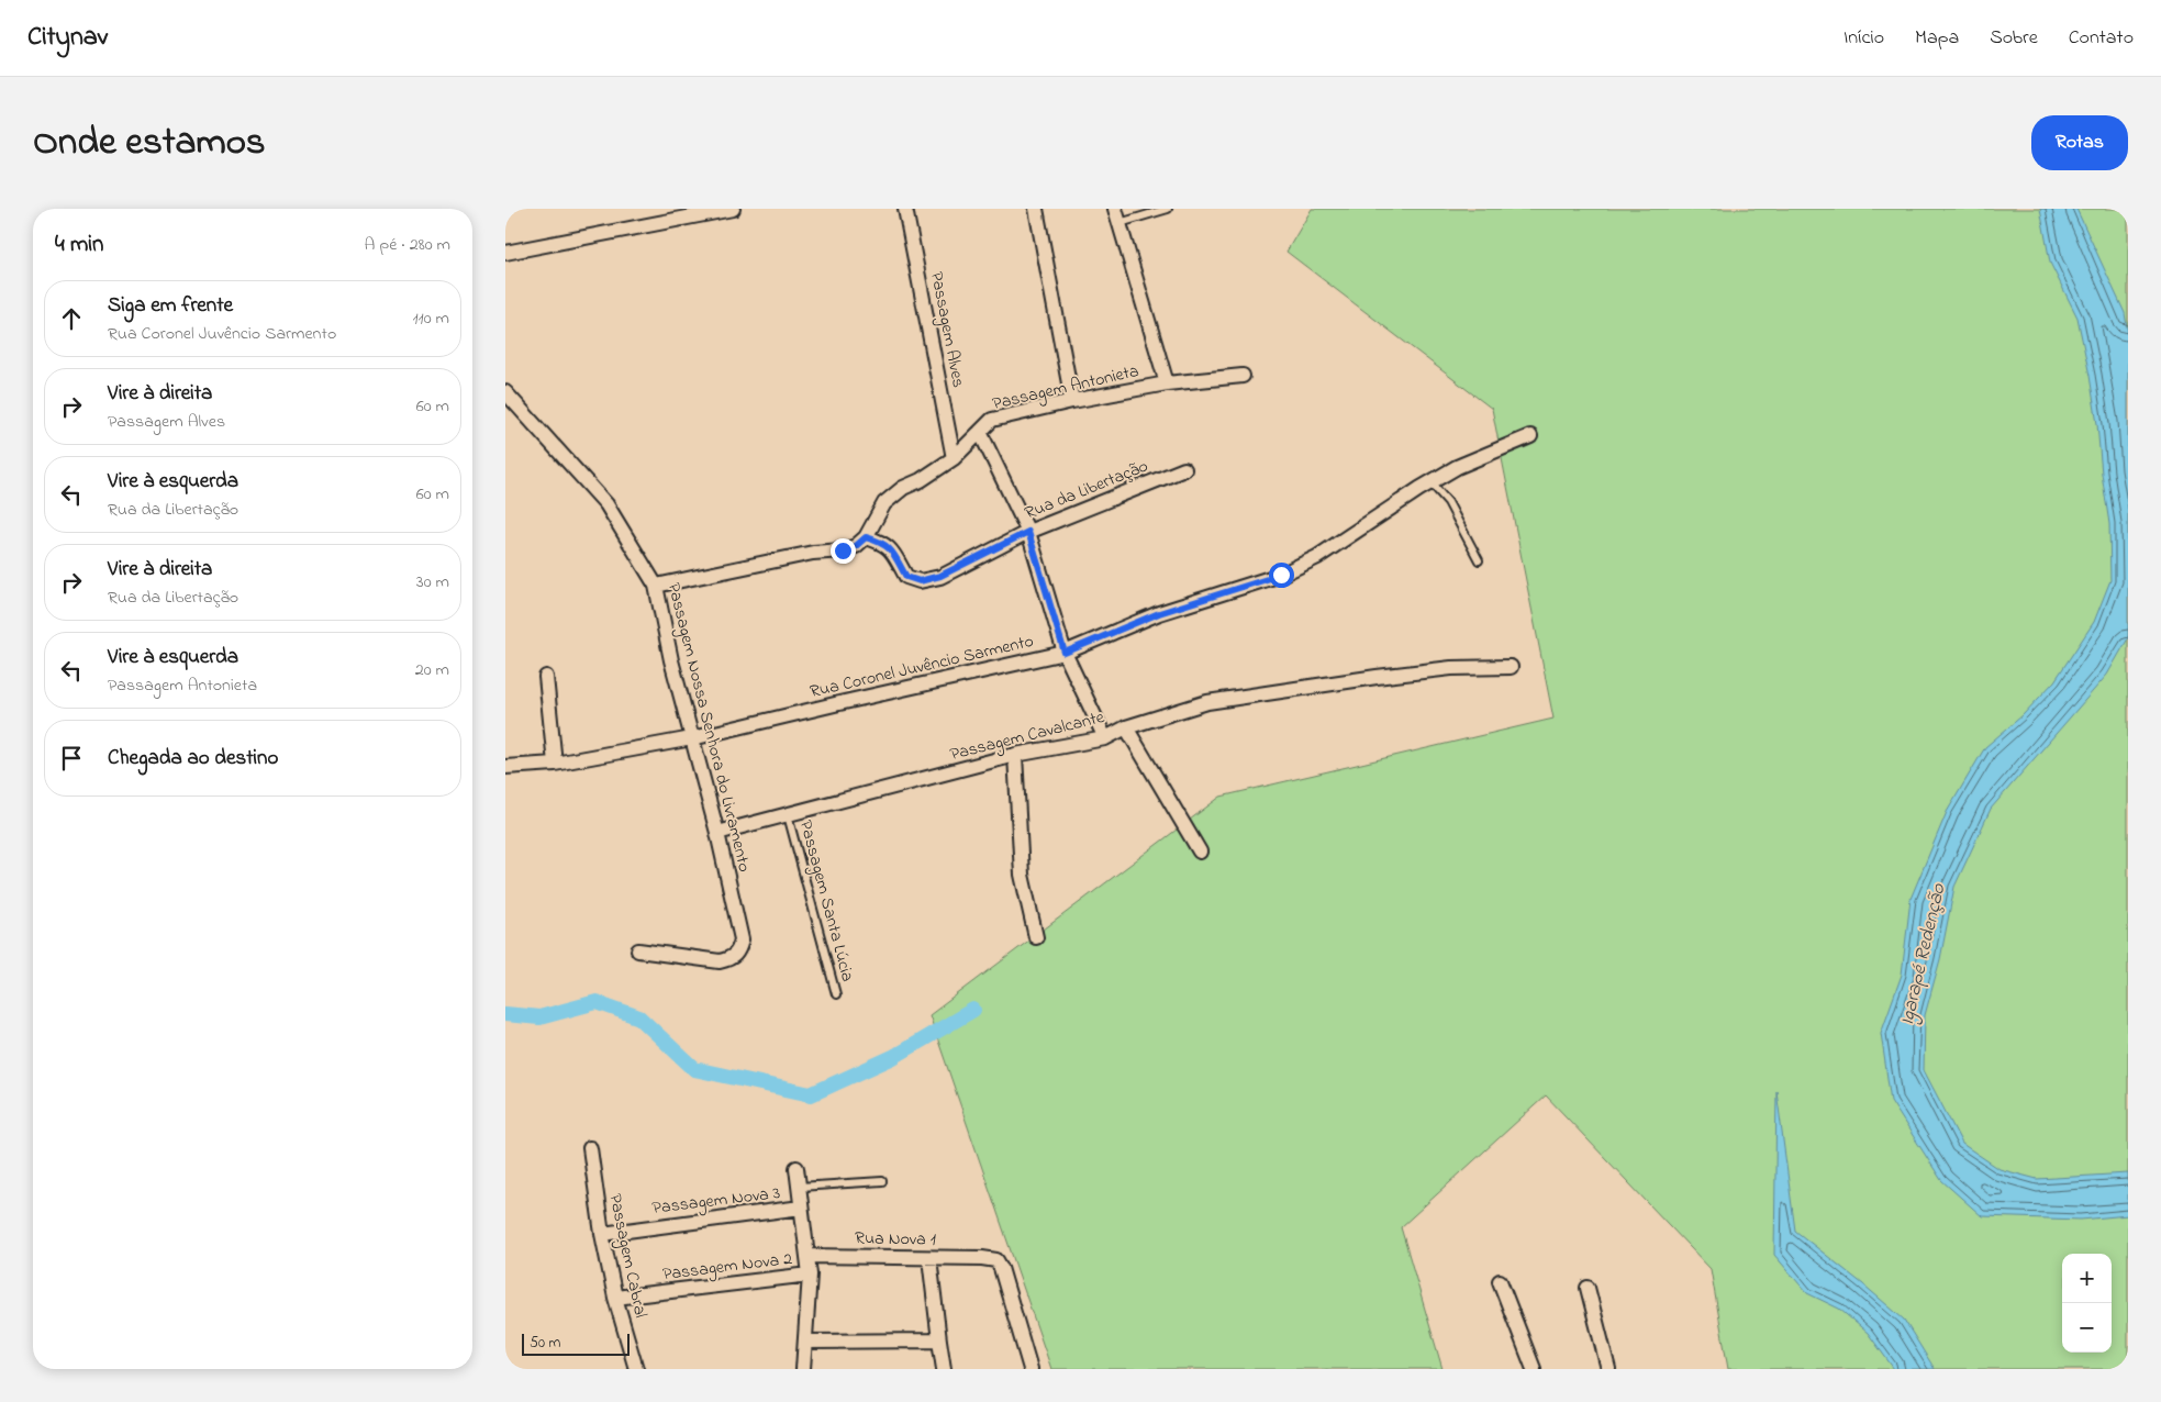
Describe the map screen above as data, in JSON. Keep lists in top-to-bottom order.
{
  "streets": {
    "street": [
      "Passagem Alves",
      "Passagem Antonieta",
      "Rua da Libertação",
      "Rua Coronel Juvêncio Sarmento",
      "Passagem Nossa Senhora do Livramento",
      "Passagem Cavalcante",
      "Passagem Nova 3",
      "Rua Nova 1",
      "Passagem Cabral",
      "Passagem Nova 2"
    ],
    "lane": ["Passagem Santa Lúcia"]
  },
  "crossings": [
    ["Passagem Alves", "Passagem Antonieta"],
    ["Passagem Antonieta", "Rua da Libertação"],
    ["Rua Coronel Juvêncio Sarmento", "Passagem Nossa Senhora do Livramento"],
    ["Passagem Nossa Senhora do Livramento", "Passagem Cavalcante"],
    ["Passagem Cavalcante", "Passagem Santa Lúcia"],
    ["Passagem Nova 3", "Passagem Cabral"],
    ["Passagem Cabral", "Passagem Nova 2"]
  ],
  "water": ["Igarapé Redenção"],
  "scale_bar": "50 m",
  "page": {
    "header": "Citynav",
    "nav": [
      "Início",
      "Mapa",
      "Sobre",
      "Contato"
    ],
    "title": "Onde estamos",
    "buttons": "Rotas",
    "heading": ["4 min", "A pé · 280 m"],
    "list": [
      ["Siga em frente", "Rua Coronel Juvêncio Sarmento", "110 m"],
      ["Vire à direita", "Passagem Alves", "60 m"],
      ["Vire à esquerda", "Rua da Libertação", "60 m"],
      ["Vire à direita", "Rua da Libertação", "30 m"],
      ["Vire à esquerda", "Passagem Antonieta", "20 m"],
      "Chegada ao destino"
    ],
    "map_buttons": ["+", "−"],
    "scale": "50 m"
  }
}
